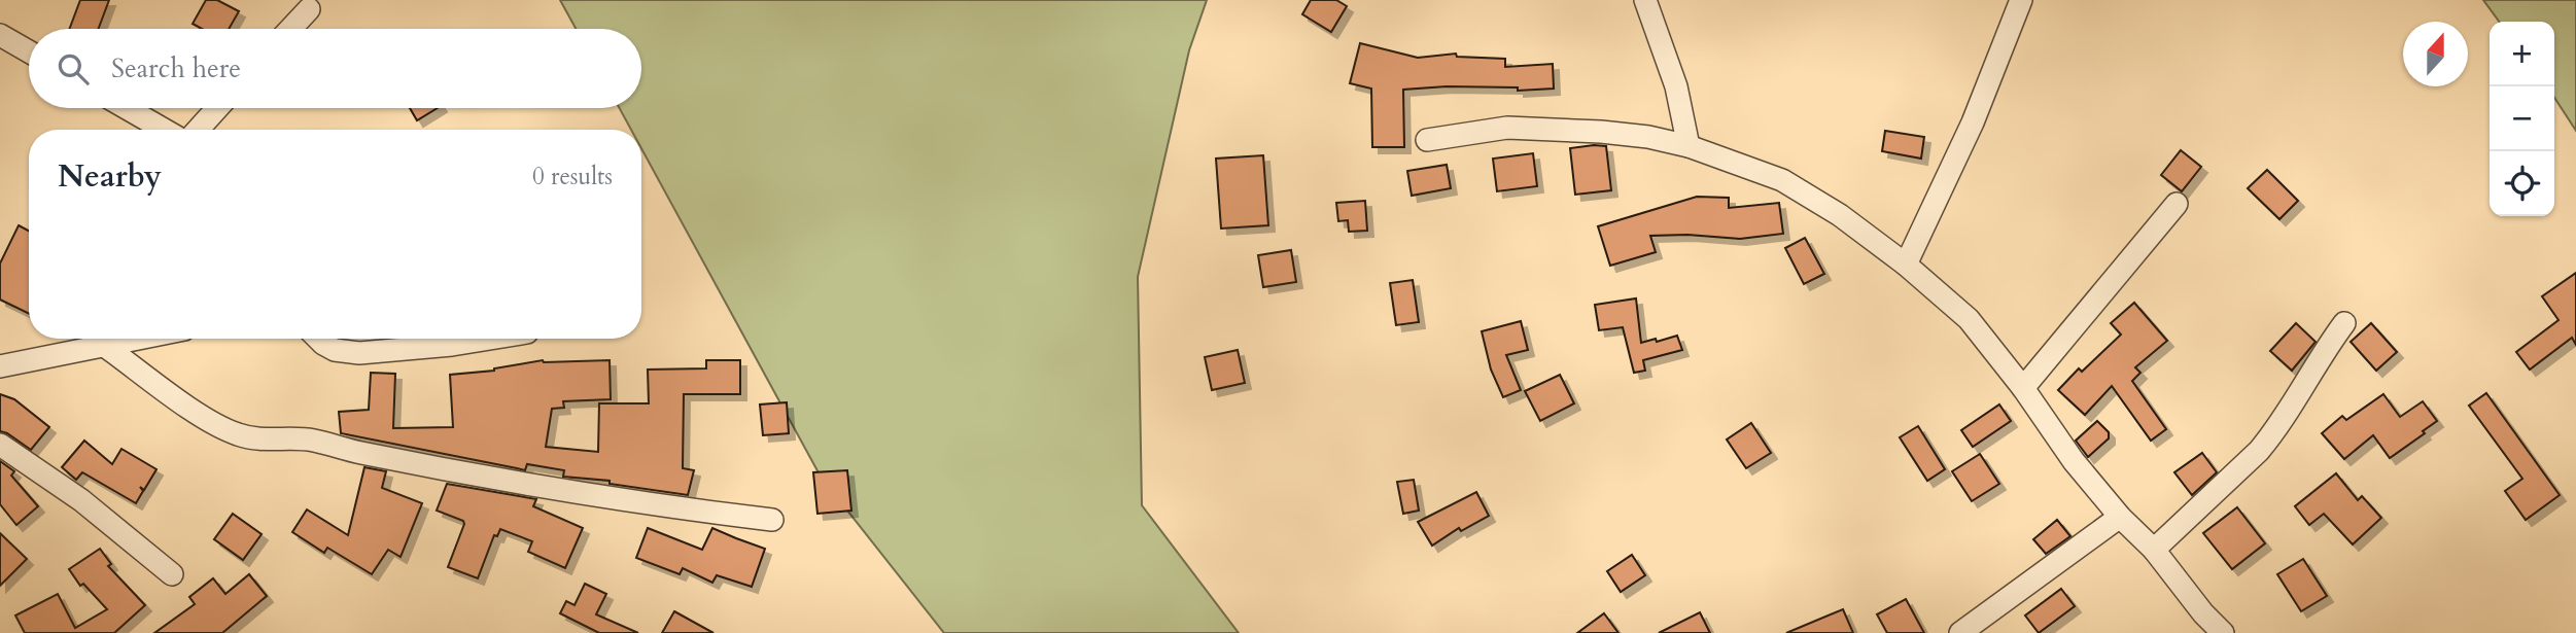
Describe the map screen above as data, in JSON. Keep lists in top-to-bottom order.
{
  "north": "top",
  "page": {
    "map_buttons": ["+", "−"],
    "search": "Search here",
    "heading": ["Nearby", "0 results"]
  }
}
